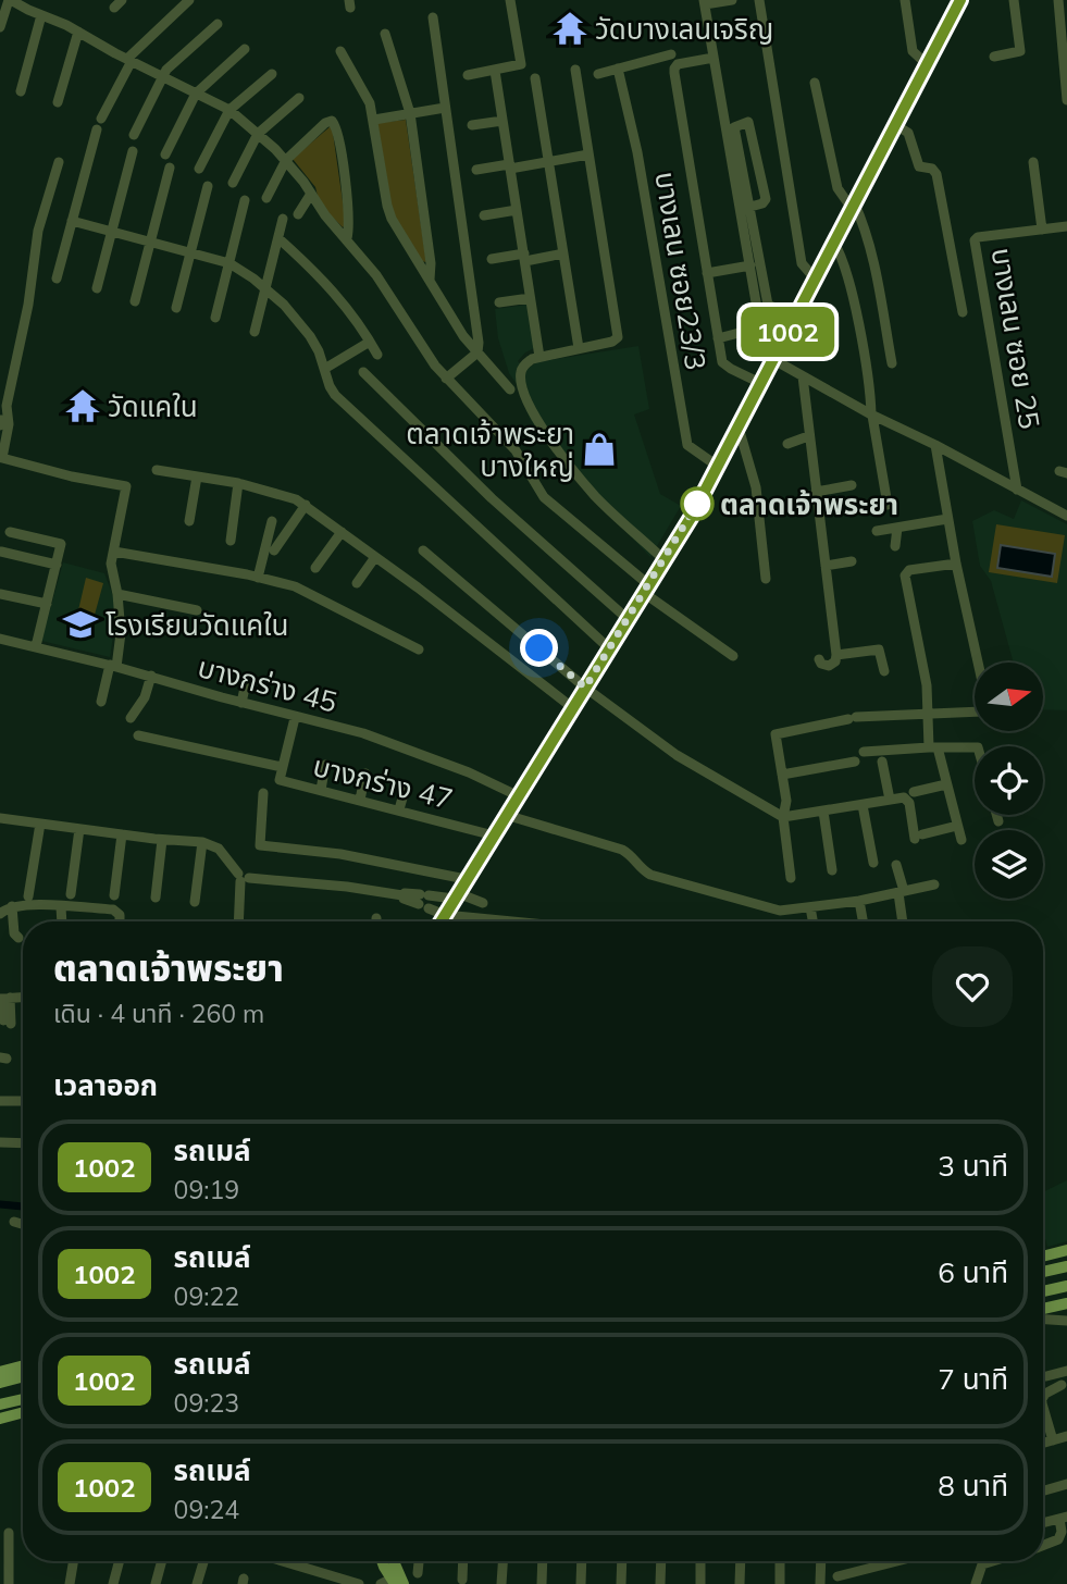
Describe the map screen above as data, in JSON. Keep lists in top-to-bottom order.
{
  "streets": {
    "street": [
      "บางเลน ซอย23/3",
      "บางเลน ซอย 25",
      "บางกร่าง 45",
      "บางกร่าง 47"
    ]
  },
  "crossings": [
    ["บางกร่าง 45", "บางกร่าง 47"]
  ],
  "places": {
    "temple": ["วัดบางเลนเจริญ", "วัดแคใน"],
    "shop": ["ตลาดเจ้าพระยา บางใหญ่"],
    "other": ["ตลาดเจ้าพระยา"],
    "school or university": ["โรงเรียนวัดแคใน"]
  },
  "lines": ["bus line 1002"],
  "north": "right",
  "page": {
    "on_map": "1002",
    "heading": [
      ["ตลาดเจ้าพระยา", "เดิน · 4 นาที · 260 m"],
      "เวลาออก"
    ],
    "list": [
      {
        "mark": "1002",
        "name": "รถเมล์",
        "note": "09:19",
        "value": "3 นาที"
      },
      {
        "mark": "1002",
        "name": "รถเมล์",
        "note": "09:22",
        "value": "6 นาที"
      },
      {
        "mark": "1002",
        "name": "รถเมล์",
        "note": "09:23",
        "value": "7 นาที"
      },
      {
        "mark": "1002",
        "name": "รถเมล์",
        "note": "09:24",
        "value": "8 นาที"
      }
    ]
  }
}
